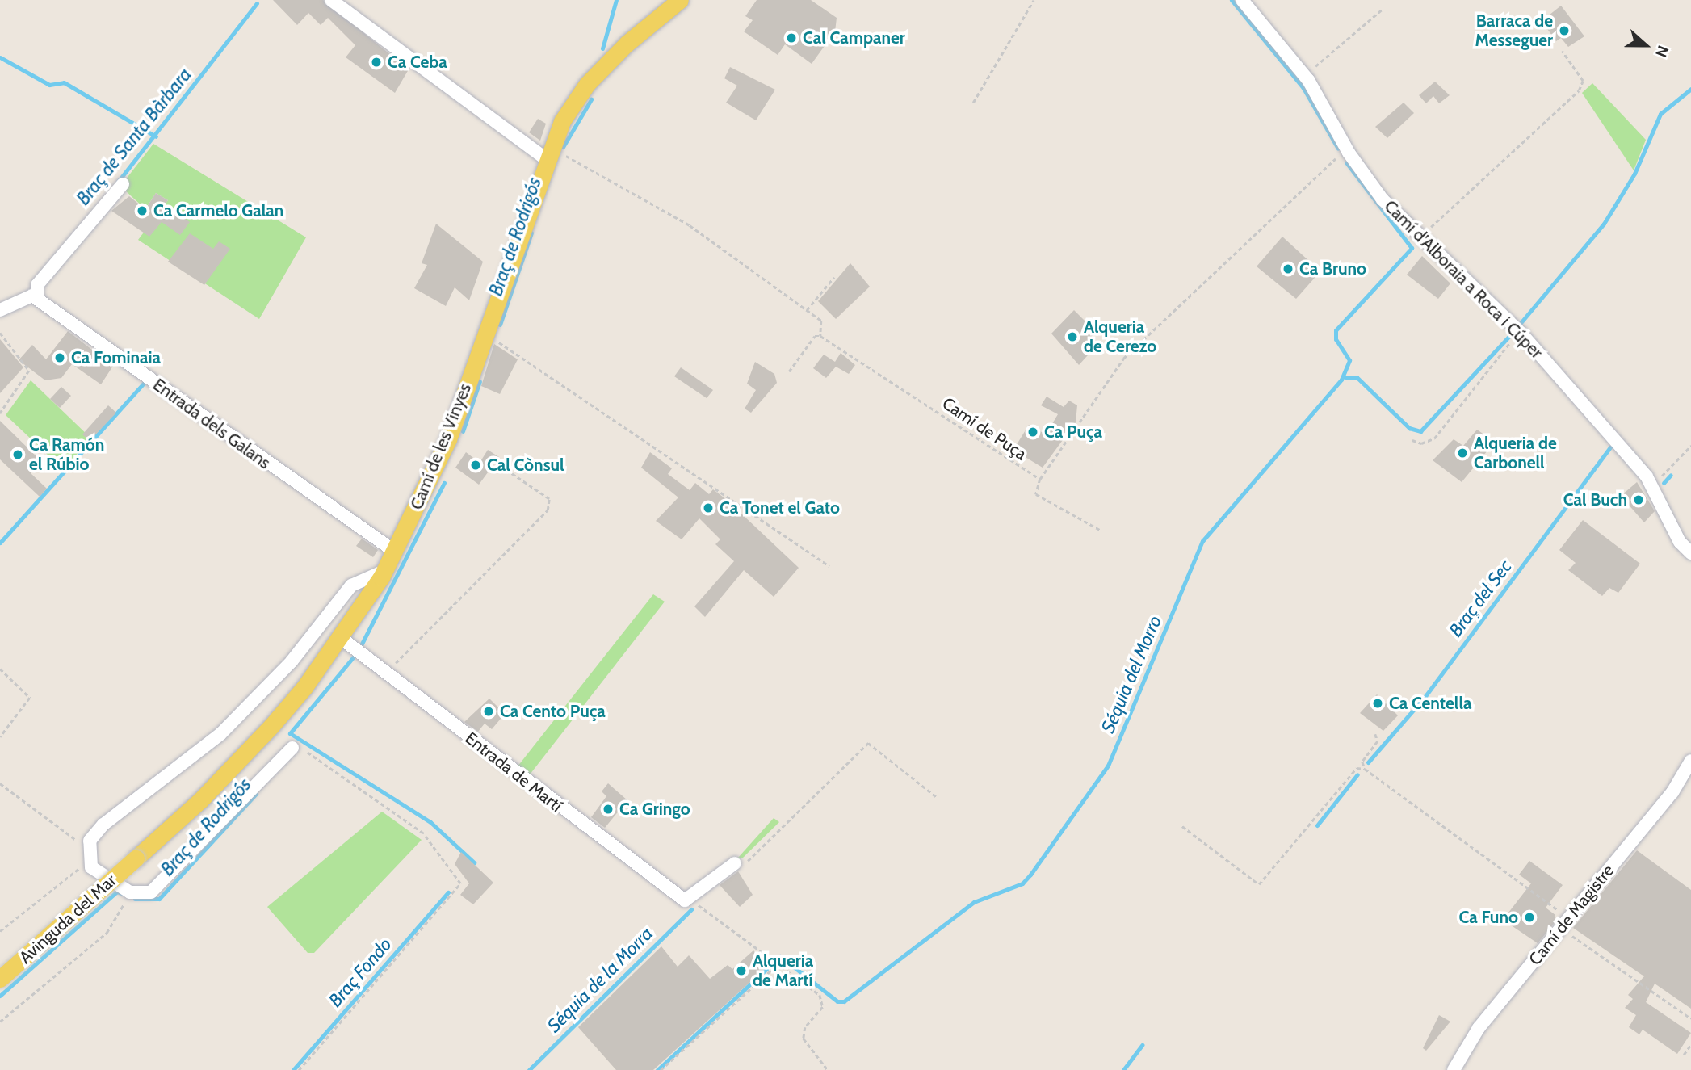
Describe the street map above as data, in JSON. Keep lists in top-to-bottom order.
{
  "streets": {
    "main road": ["Camí de les Vinyes", "Avinguda del Mar"],
    "street": [
      "Camí d'Alboraia a Roca i Cúper",
      "Entrada dels Galans",
      "Entrada de Martí",
      "Camí de Magistre"
    ],
    "path": ["Camí de Puça"]
  },
  "crossings": [
    ["Camí d'Alboraia a Roca i Cúper", "Camí de Puça"],
    ["Entrada dels Galans", "Camí de les Vinyes"],
    ["Camí de les Vinyes", "Entrada de Martí"],
    ["Camí de les Vinyes", "Avinguda del Mar"]
  ],
  "water": [
    "Braç de Santa Bàrbara",
    "Braç de Rodrigós",
    "Braç del Sec",
    "Séquia del Morro",
    "Braç Fondo",
    "Séquia de la Morra"
  ],
  "places": [
    "Barraca de Messeguer",
    "Cal Campaner",
    "Ca Ceba",
    "Ca Carmelo Galan",
    "Ca Bruno",
    "Alqueria de Cerezo",
    "Ca Fominaia",
    "Ca Puça",
    "Alqueria de Carbonell",
    "Ca Ramón el Rúbio",
    "Cal Cònsul",
    "Cal Buch",
    "Ca Tonet el Gato",
    "Ca Centella",
    "Ca Cento Puça",
    "Ca Gringo",
    "Ca Funo",
    "Alqueria de Martí"
  ],
  "north": "right"
}
